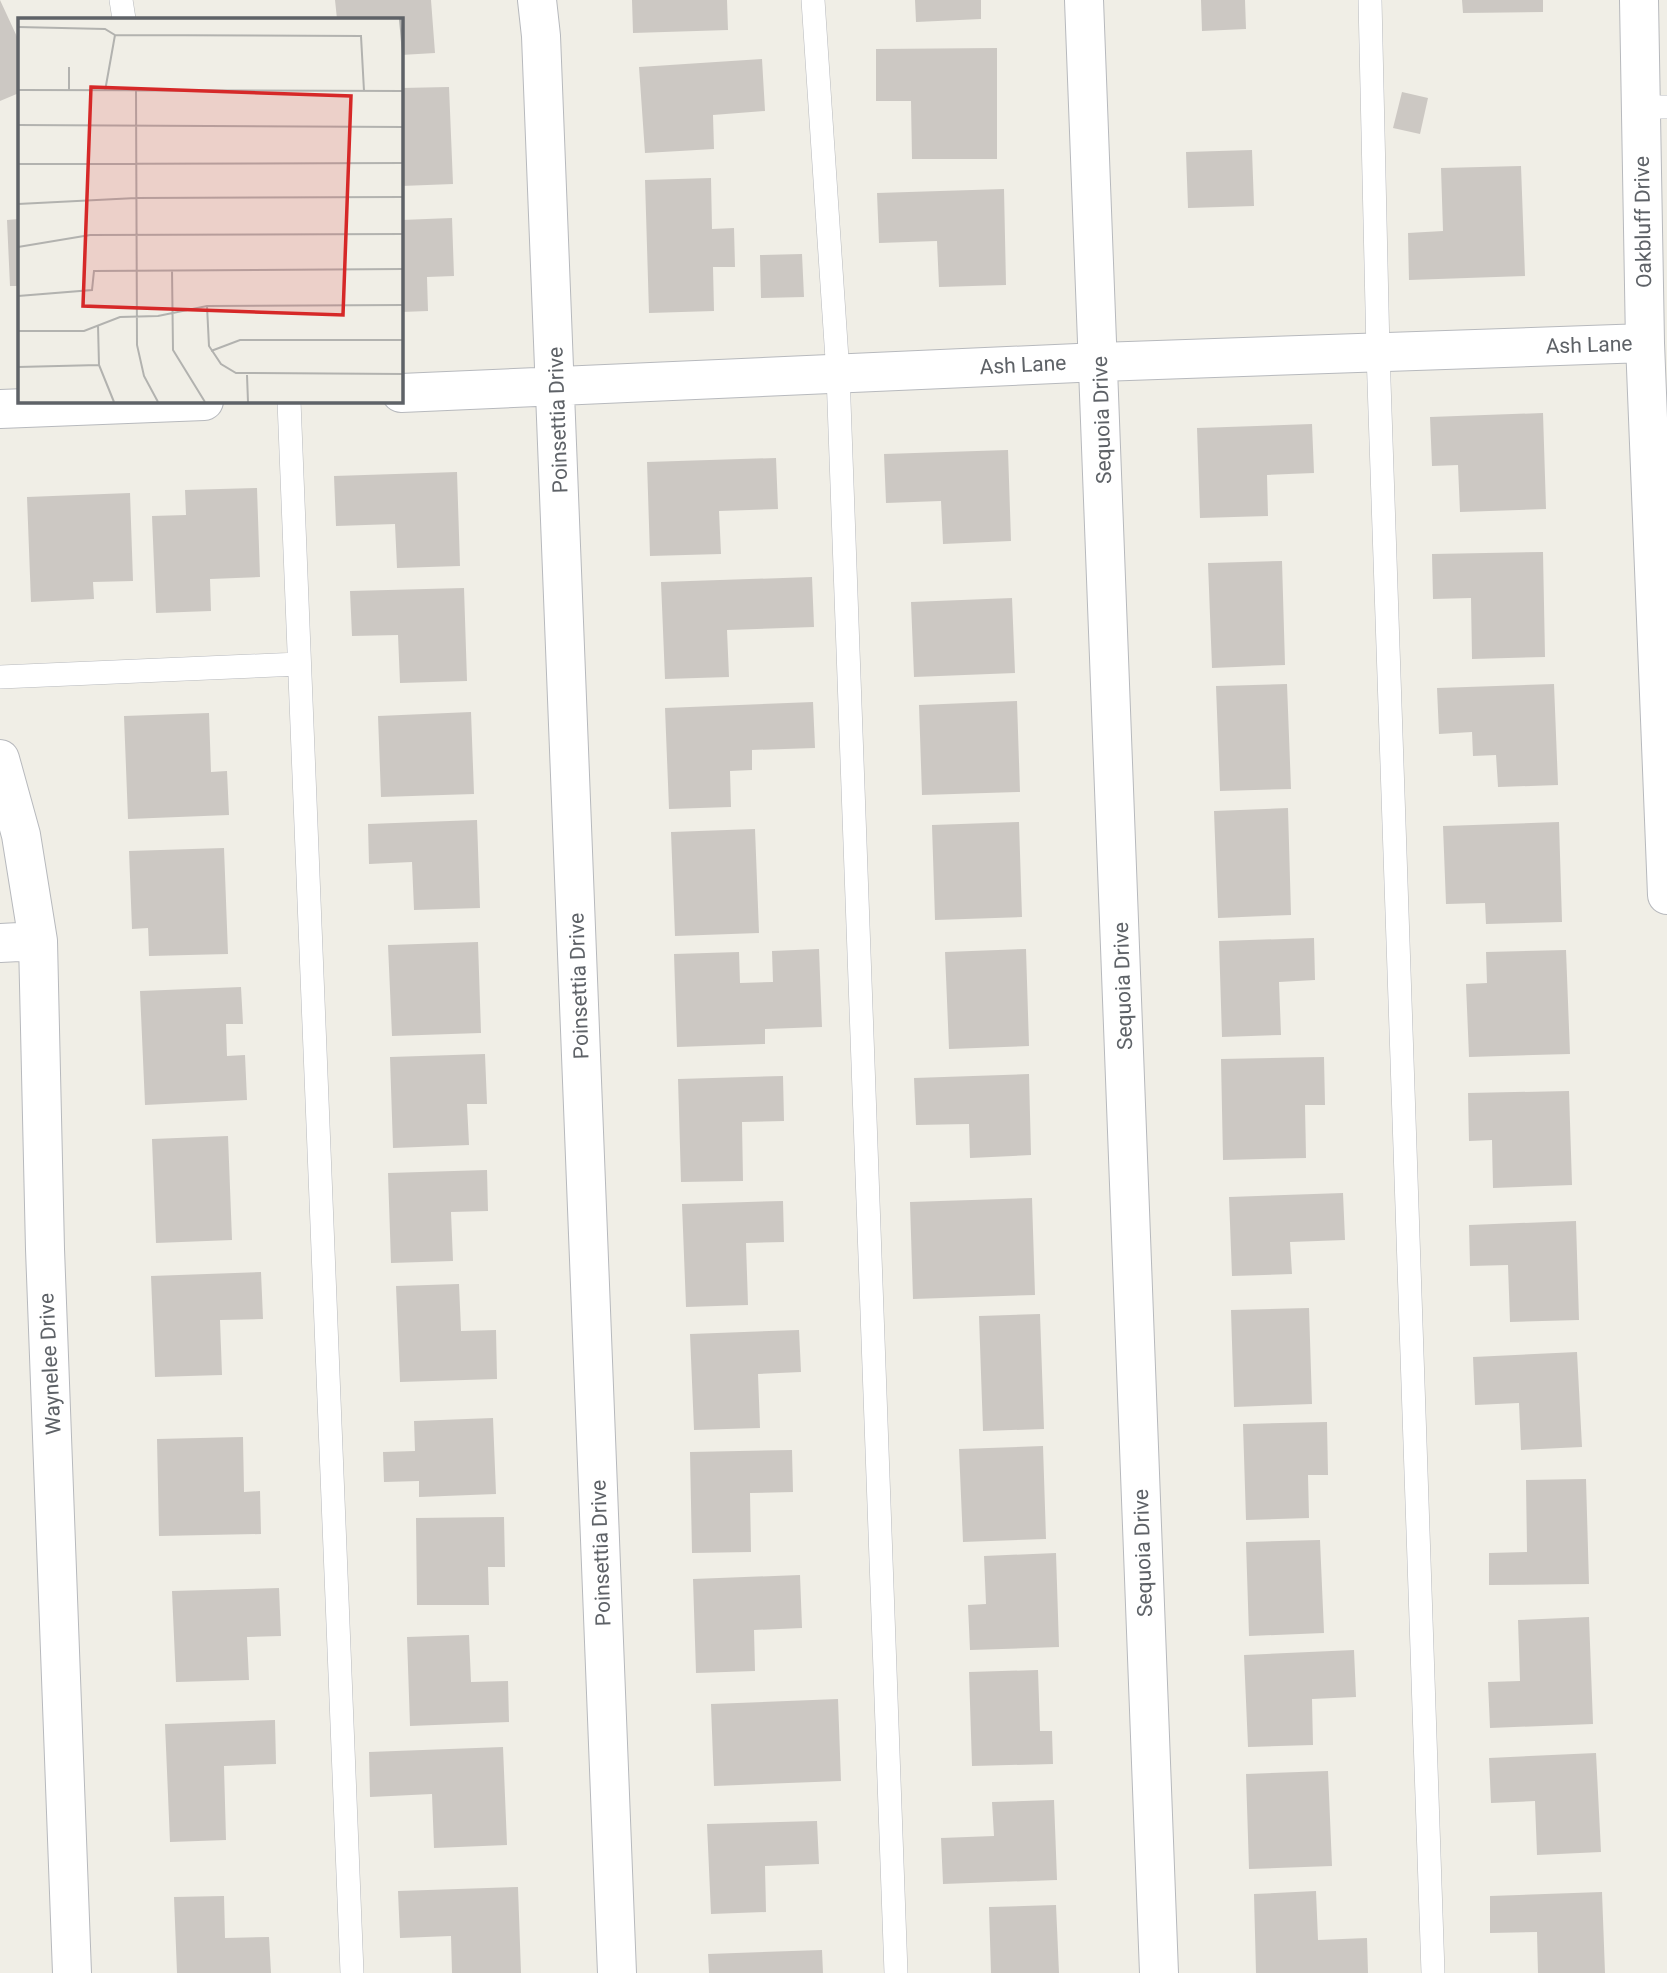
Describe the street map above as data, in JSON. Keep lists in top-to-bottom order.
{
  "streets": {
    "street": [
      "Oakbluff Drive",
      "Ash Lane",
      "Poinsettia Drive",
      "Sequoia Drive",
      "Waynelee Drive"
    ]
  },
  "crossings": [
    ["Oakbluff Drive", "Ash Lane"],
    ["Ash Lane", "Poinsettia Drive"],
    ["Ash Lane", "Sequoia Drive"]
  ]
}
